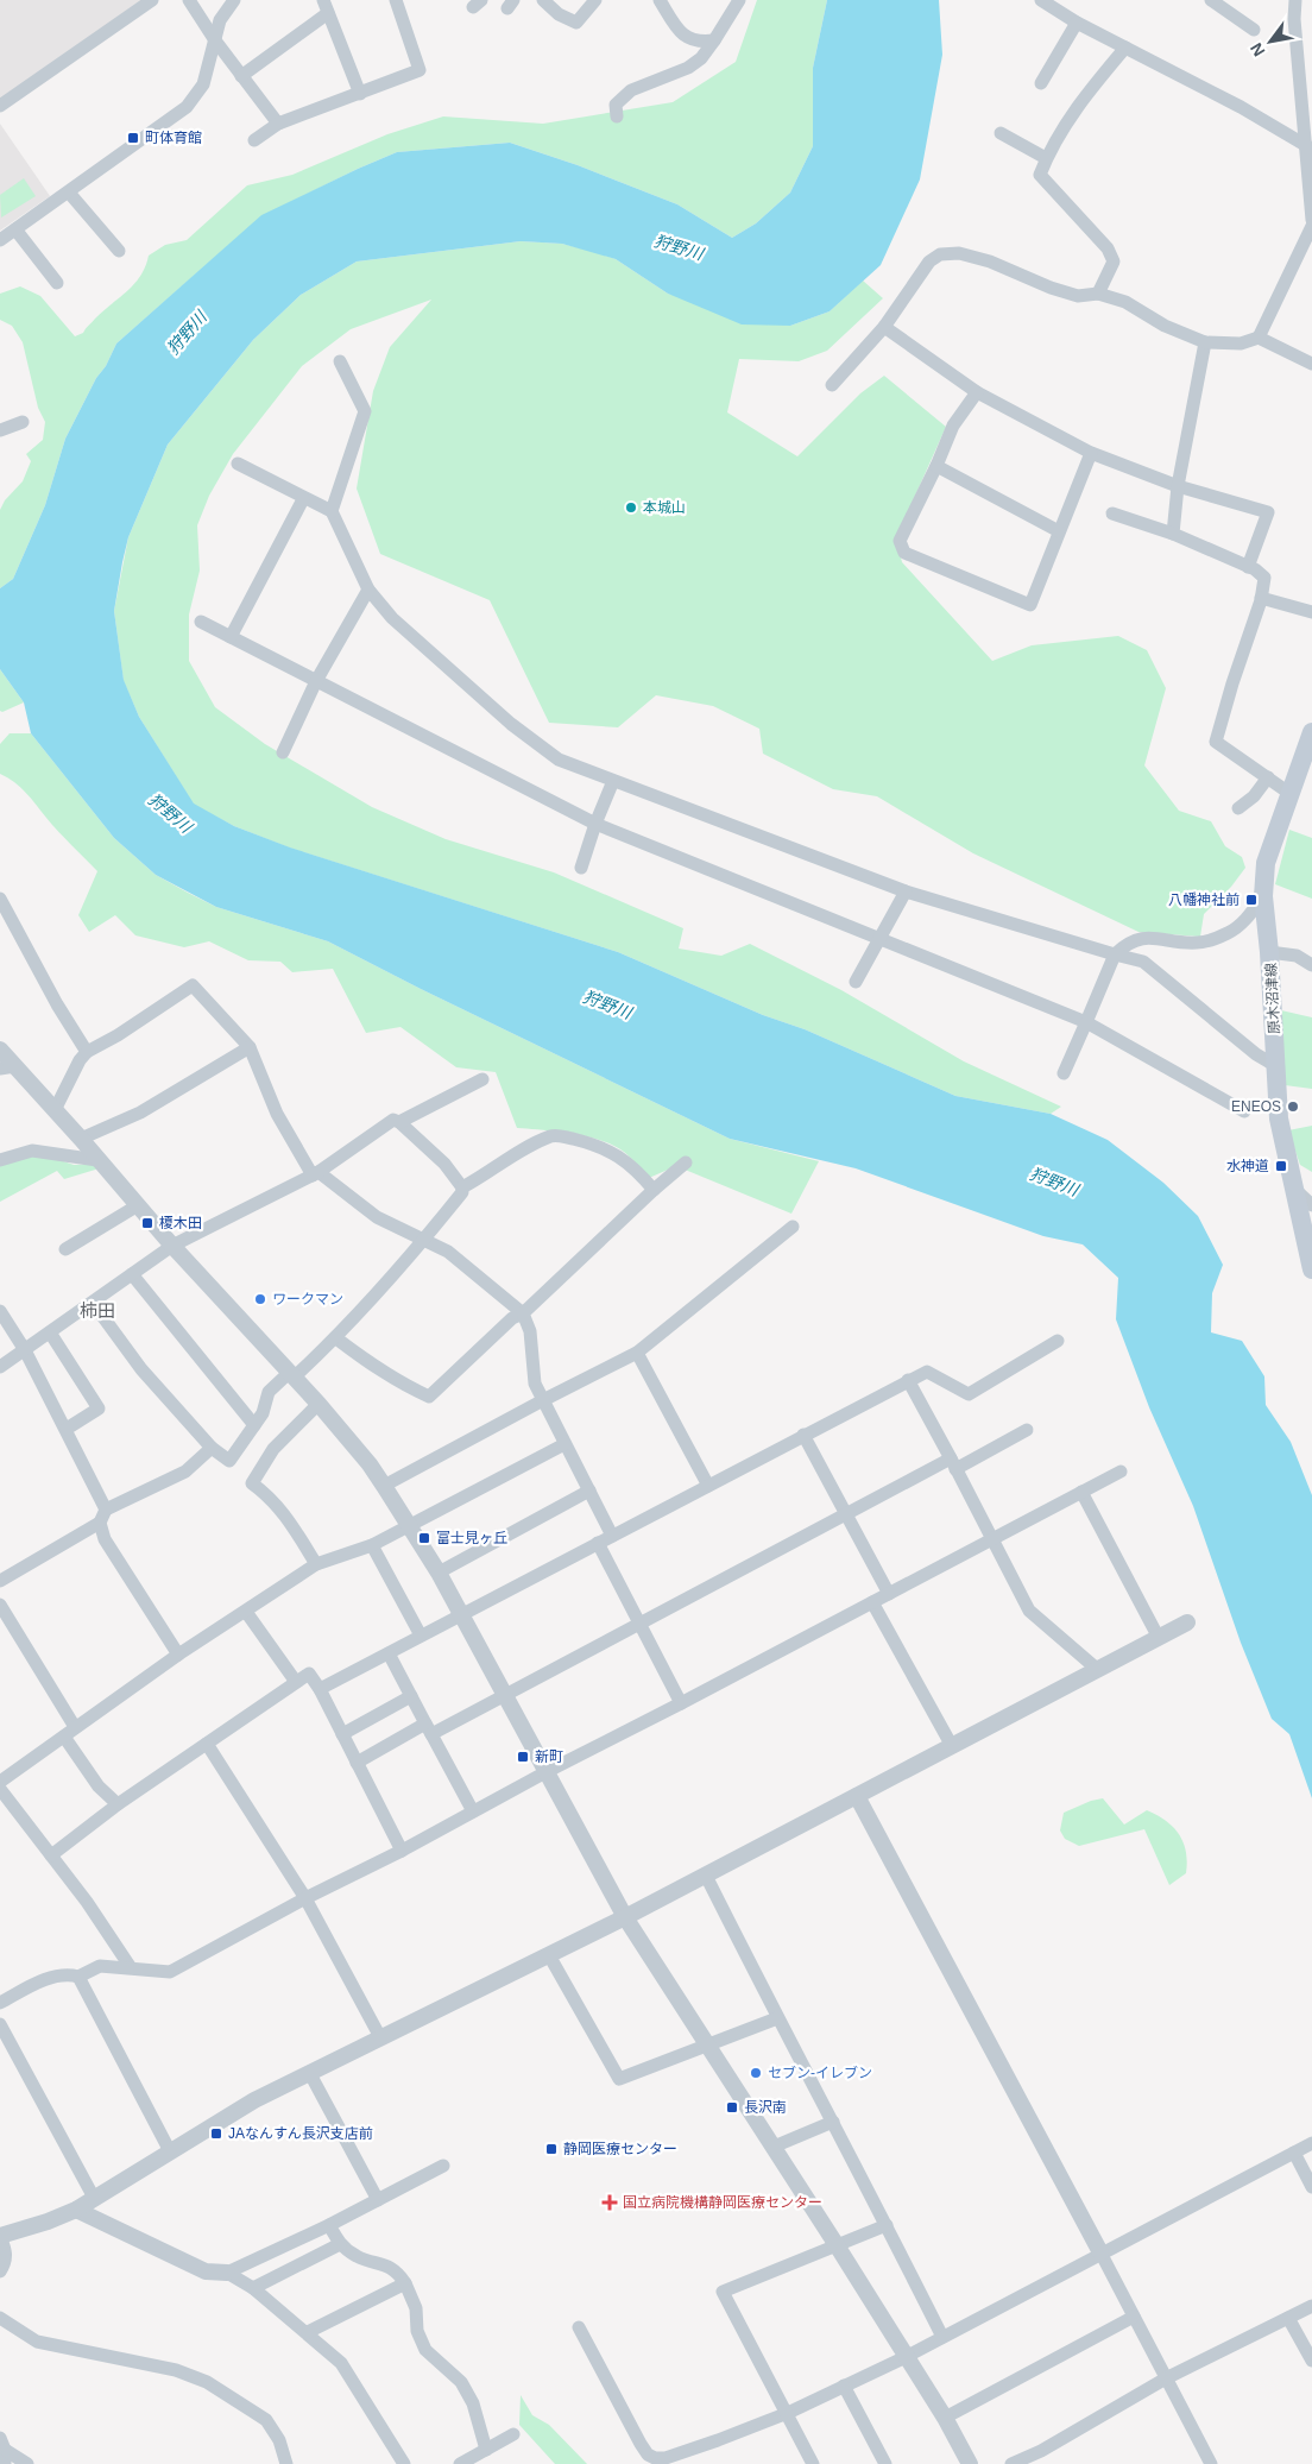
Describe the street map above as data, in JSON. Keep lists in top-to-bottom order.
{
  "streets": {
    "main road": ["原木沼津線"]
  },
  "districts": ["柿田"],
  "water": ["狩野川"],
  "places": {
    "transit": [
      "町体育館",
      "八幡神社前",
      "水神道",
      "榎木田",
      "富士見ヶ丘",
      "新町",
      "長沢南",
      "JAなんすん長沢支店前",
      "静岡医療センター"
    ],
    "other": [
      "本城山",
      "ENEOS",
      "ワークマン",
      "セブン-イレブン"
    ],
    "health": ["国立病院機構静岡医療センター"]
  },
  "north": "bottom left"
}
